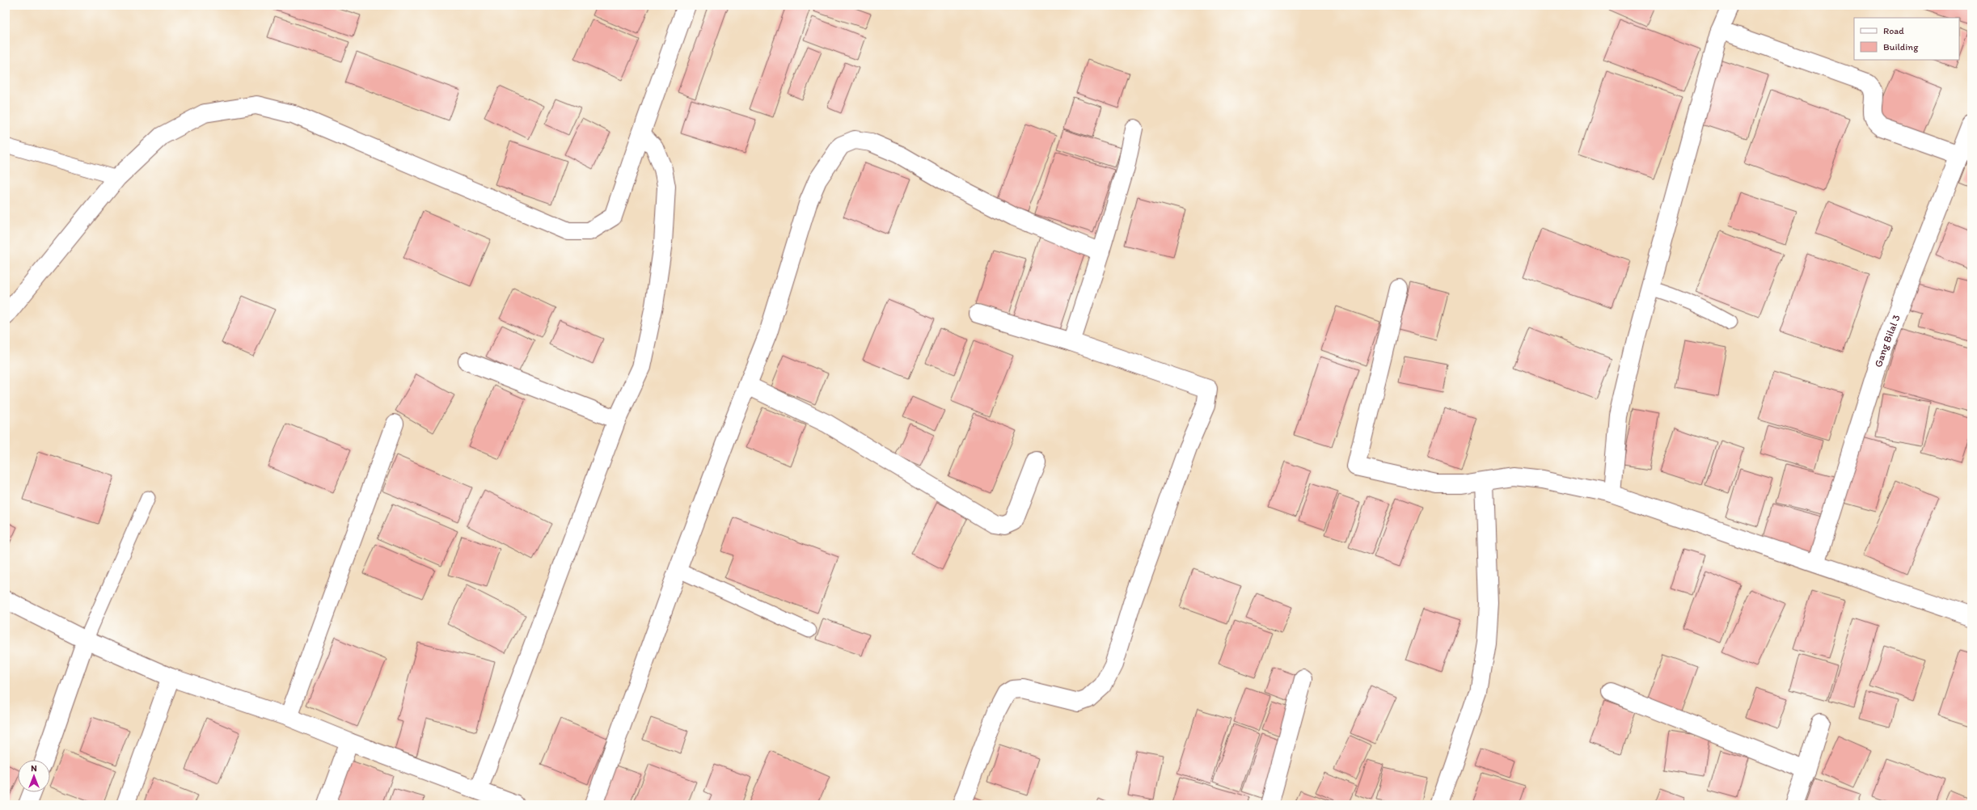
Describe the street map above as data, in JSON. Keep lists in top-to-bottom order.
{
  "streets": {
    "street": ["Gang Bilal 3"]
  },
  "legend": ["Road", "Building"],
  "north": "top"
}
